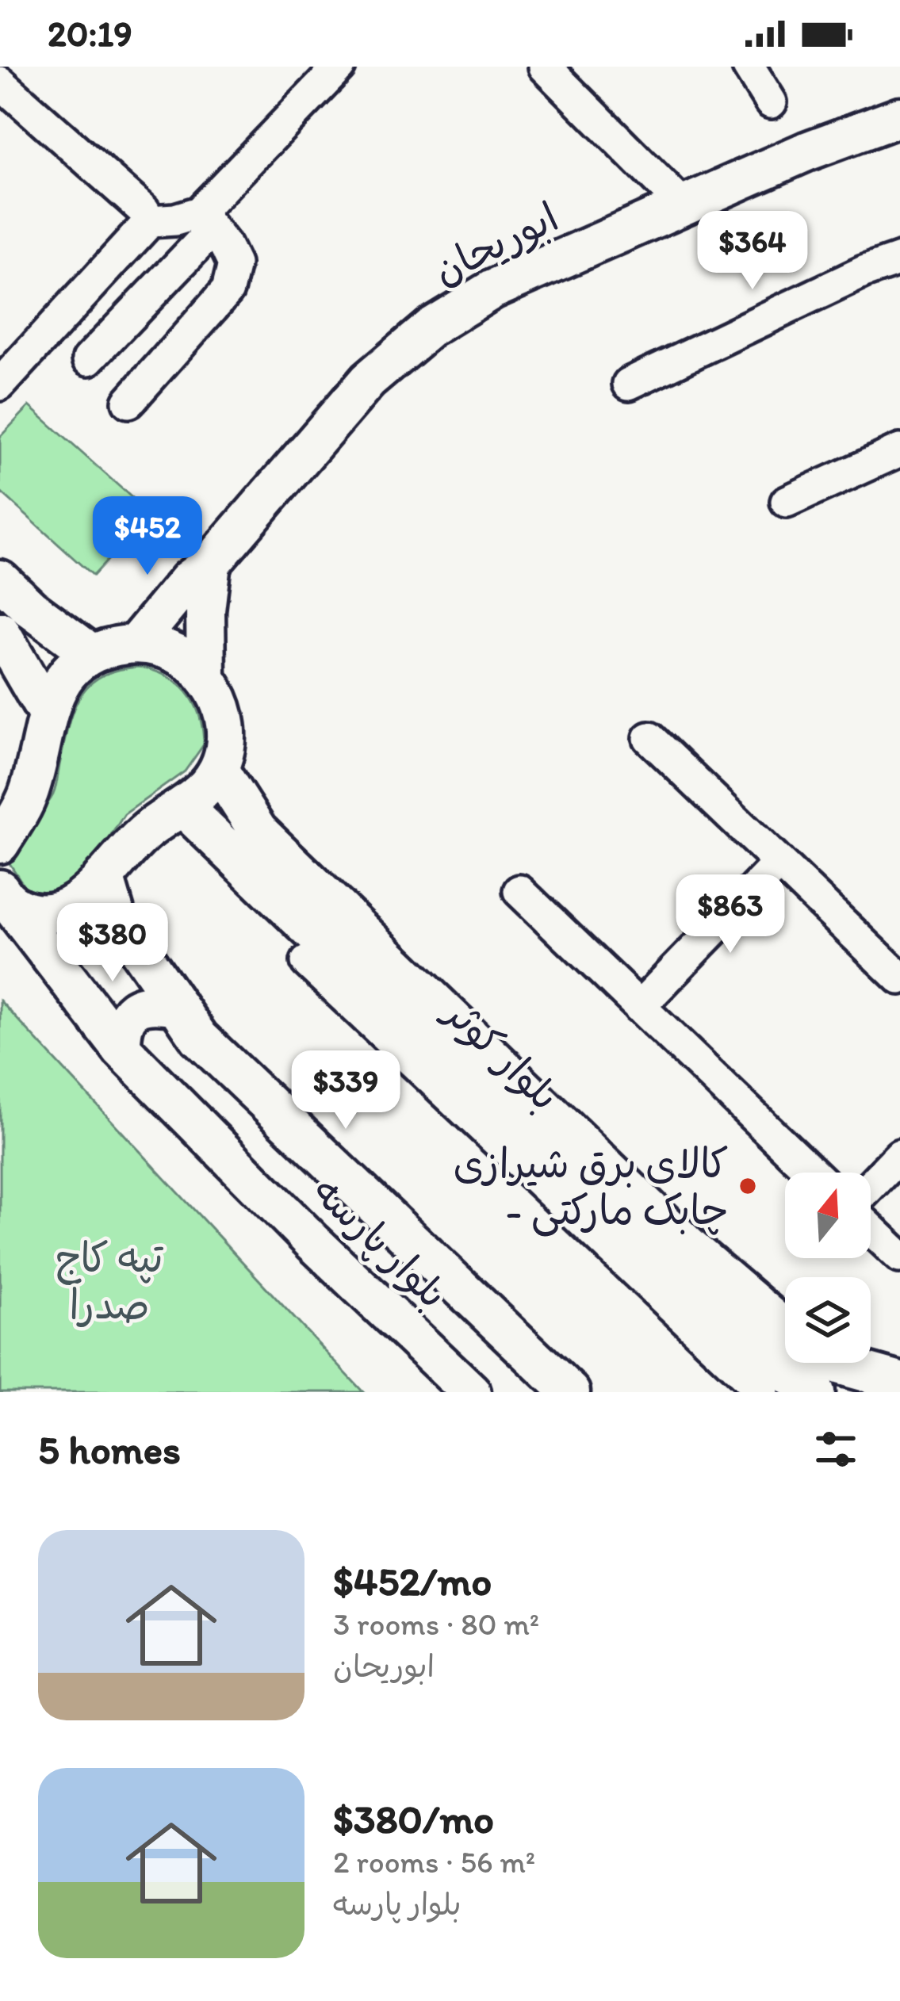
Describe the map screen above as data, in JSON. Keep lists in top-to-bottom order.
{
  "streets": {
    "main road": ["ابوریحان", "بلوار کوثر", "بلوار پارسه"]
  },
  "parks": ["تپه کاج صدرا"],
  "places": ["کالای برق شیرازی - چابک مارکتی"],
  "north": "top",
  "page": {
    "status": "20:19",
    "price": [
      "$364",
      "$452",
      "$863",
      "$380",
      "$339"
    ],
    "heading": "5 homes",
    "list": [
      {
        "name": "$452/mo",
        "note": "3 rooms · 80 m² · ابوریحان"
      },
      {
        "name": "$380/mo",
        "note": "2 rooms · 56 m² · بلوار پارسه"
      }
    ]
  }
}
